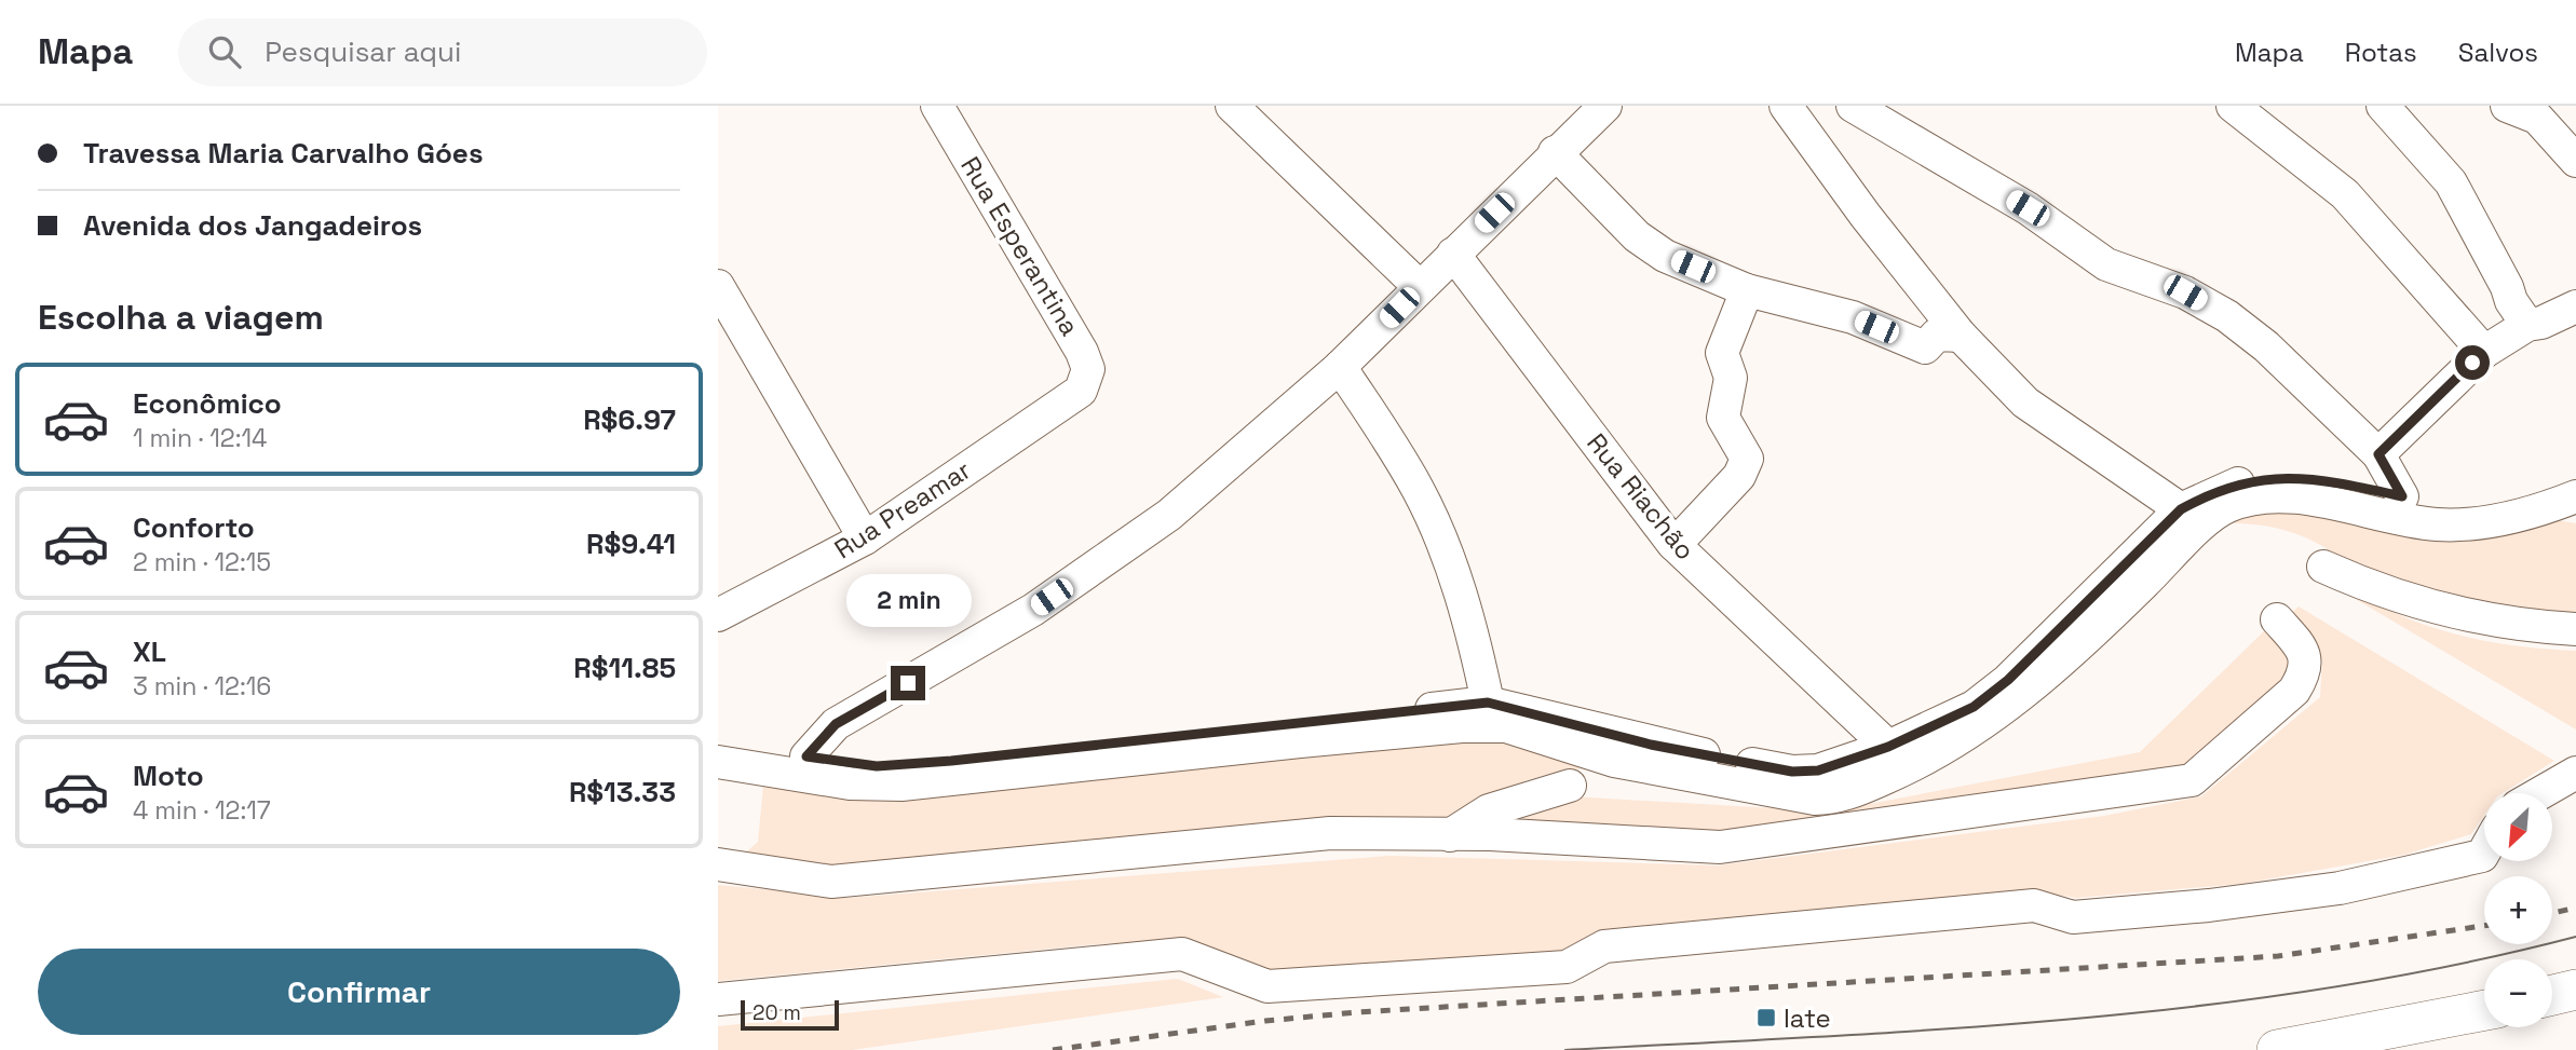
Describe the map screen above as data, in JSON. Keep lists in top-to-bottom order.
{
  "streets": {
    "street": ["Rua Esperantina", "Rua Riachão", "Rua Preamar"]
  },
  "crossings": [
    ["Rua Esperantina", "Rua Preamar"]
  ],
  "places": {
    "transit": ["Iate"]
  },
  "scale_bar": "20 m",
  "north": "bottom left",
  "page": {
    "header": "Mapa",
    "search": "Pesquisar aqui",
    "nav": ["Mapa", "Rotas", "Salvos"],
    "banner": ["Travessa Maria Carvalho Góes", "Avenida dos Jangadeiros"],
    "heading": "Escolha a viagem",
    "list": [
      {
        "name": "Econômico",
        "note": "1 min · 12:14",
        "value": "R$6.97"
      },
      {
        "name": "Conforto",
        "note": "2 min · 12:15",
        "value": "R$9.41"
      },
      {
        "name": "XL",
        "note": "3 min · 12:16",
        "value": "R$11.85"
      },
      {
        "name": "Moto",
        "note": "4 min · 12:17",
        "value": "R$13.33"
      }
    ],
    "bubble": "2 min",
    "map_buttons": ["+", "−"],
    "buttons": "Confirmar",
    "scale": "20 m"
  }
}
